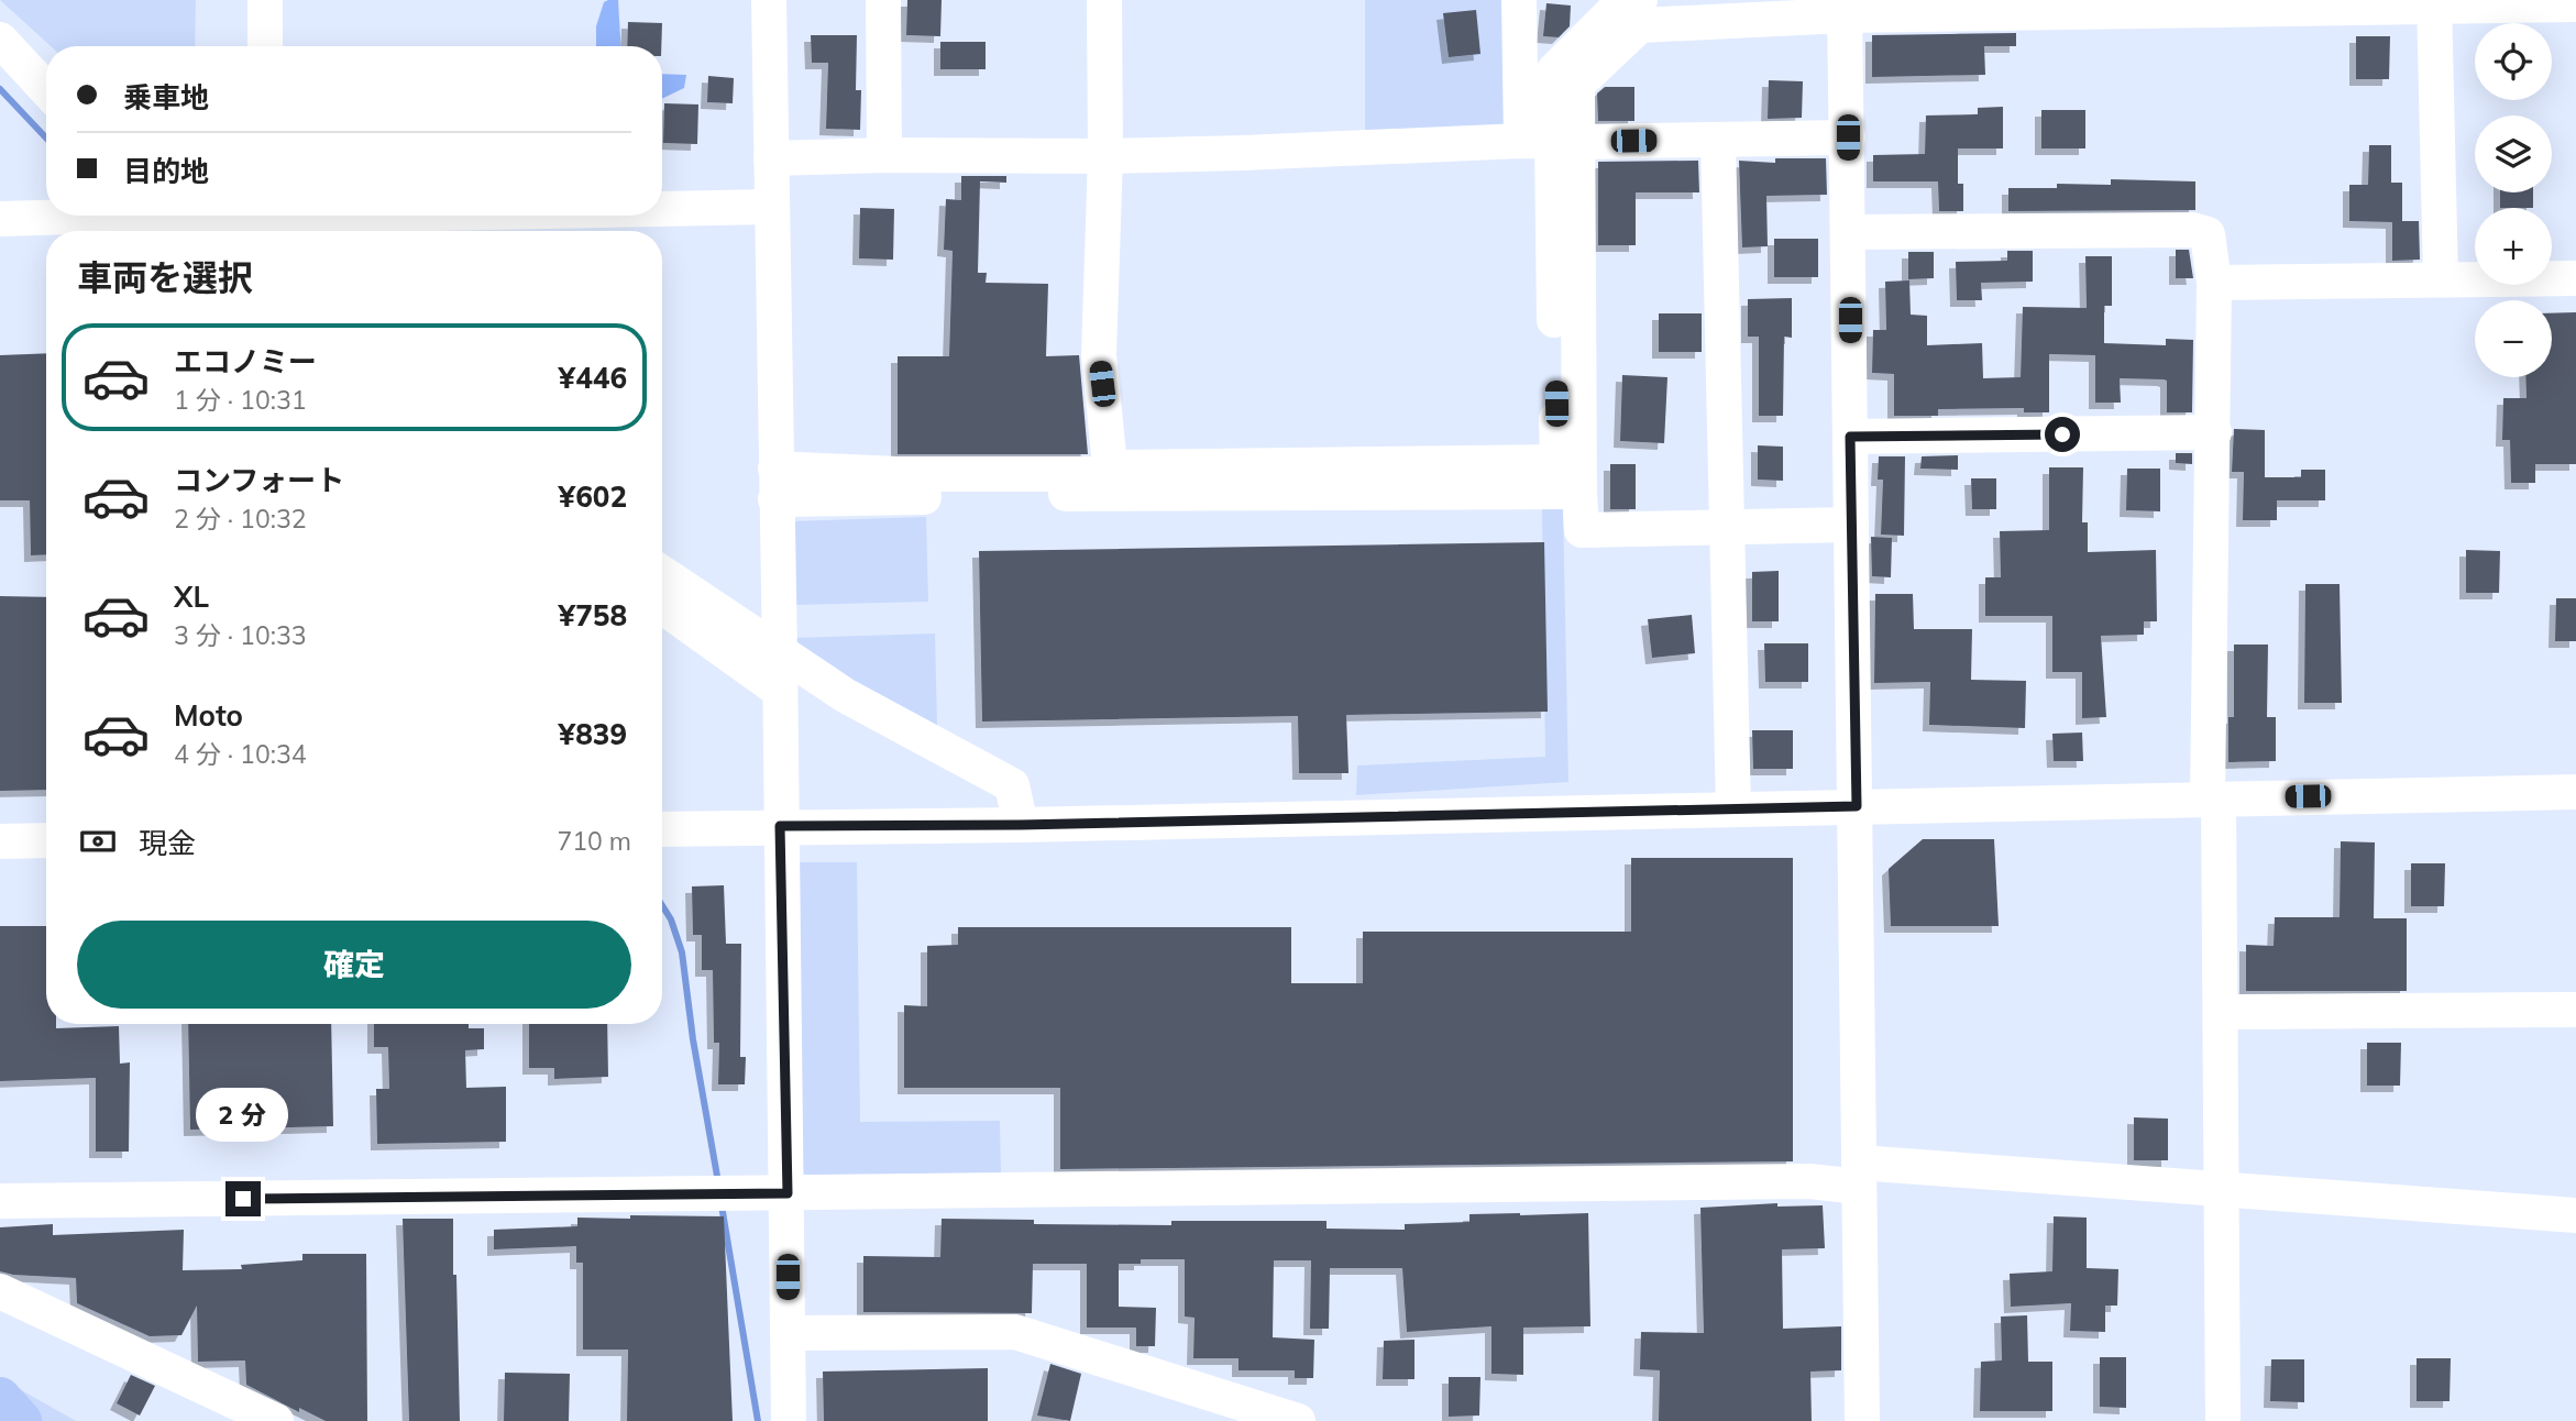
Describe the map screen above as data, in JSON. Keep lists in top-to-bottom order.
{
  "page": {
    "map_buttons": ["+", "−"],
    "banner": ["乗車地", "目的地"],
    "heading": "車両を選択",
    "list": [
      {
        "name": "エコノミー",
        "note": "1 分 · 10:31",
        "value": "¥446"
      },
      {
        "name": "コンフォート",
        "note": "2 分 · 10:32",
        "value": "¥602"
      },
      {
        "name": "XL",
        "note": "3 分 · 10:33",
        "value": "¥758"
      },
      {
        "name": "Moto",
        "note": "4 分 · 10:34",
        "value": "¥839"
      }
    ],
    "pay": ["現金", "710 m"],
    "buttons": "確定",
    "bubble": "2 分"
  }
}
